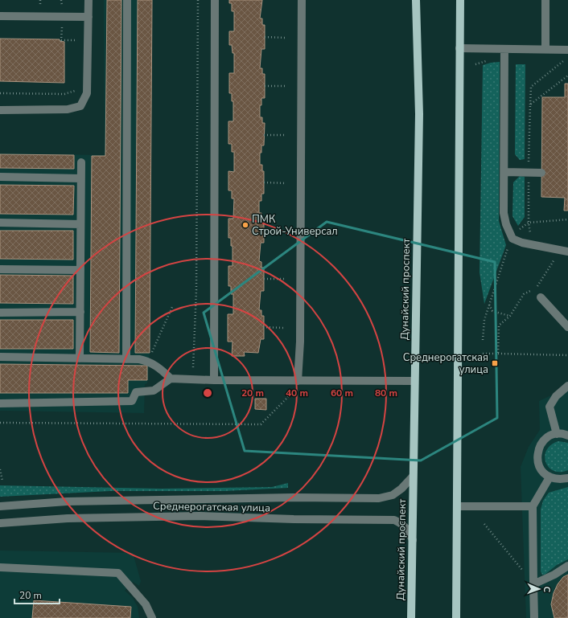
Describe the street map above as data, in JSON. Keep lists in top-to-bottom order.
{
  "streets": {
    "main road": ["Дунайский проспект"],
    "street": ["Среднерогатская улица"]
  },
  "crossings": [
    ["Дунайский проспект", "Среднерогатская улица"]
  ],
  "places": {
    "other": ["ПМК Строй-Универсал"],
    "transit": ["Среднерогатская улица"]
  },
  "scale_bar": "20 m",
  "north": "right",
  "rings": [
    "20 m",
    "40 m",
    "60 m",
    "80 m"
  ]
}
